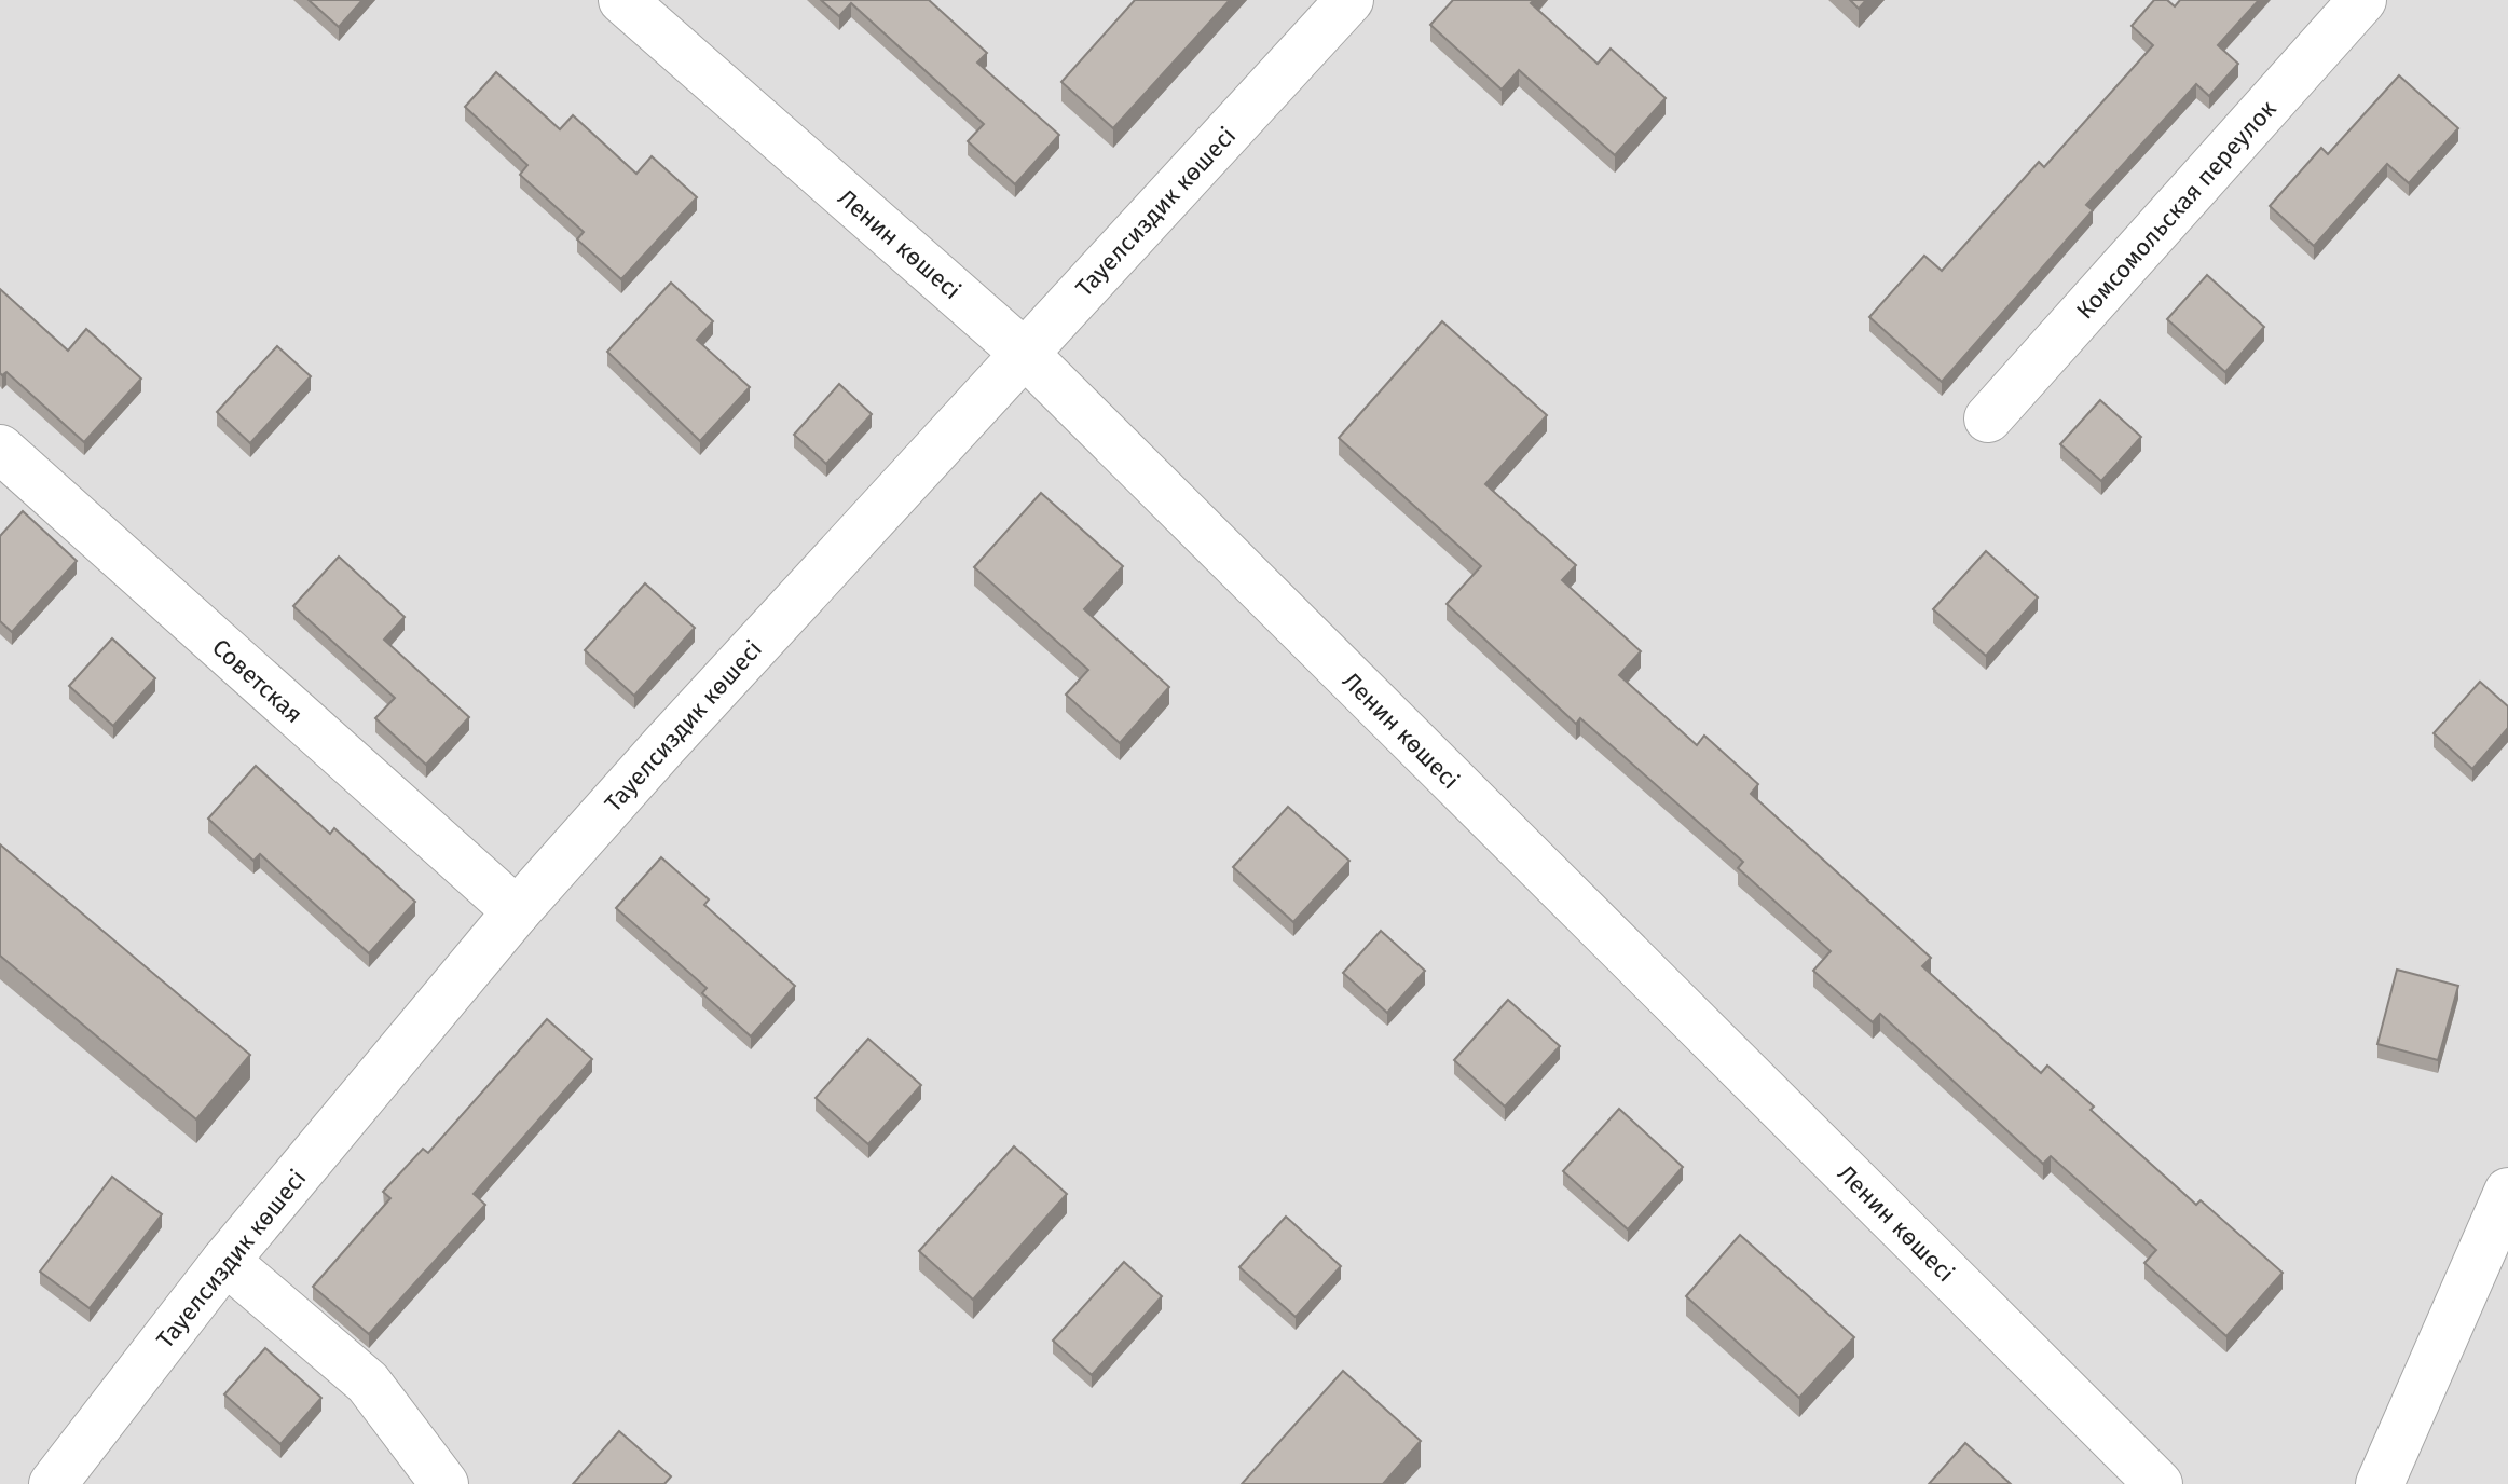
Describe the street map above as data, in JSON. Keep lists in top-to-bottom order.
{
  "streets": {
    "street": [
      "Комсомольская переулок",
      "Тауелсиздик көшесі",
      "Ленин көшесі",
      "Советская"
    ]
  },
  "crossings": [
    ["Тауелсиздик көшесі", "Ленин көшесі"],
    ["Тауелсиздик көшесі", "Советская"]
  ]
}
